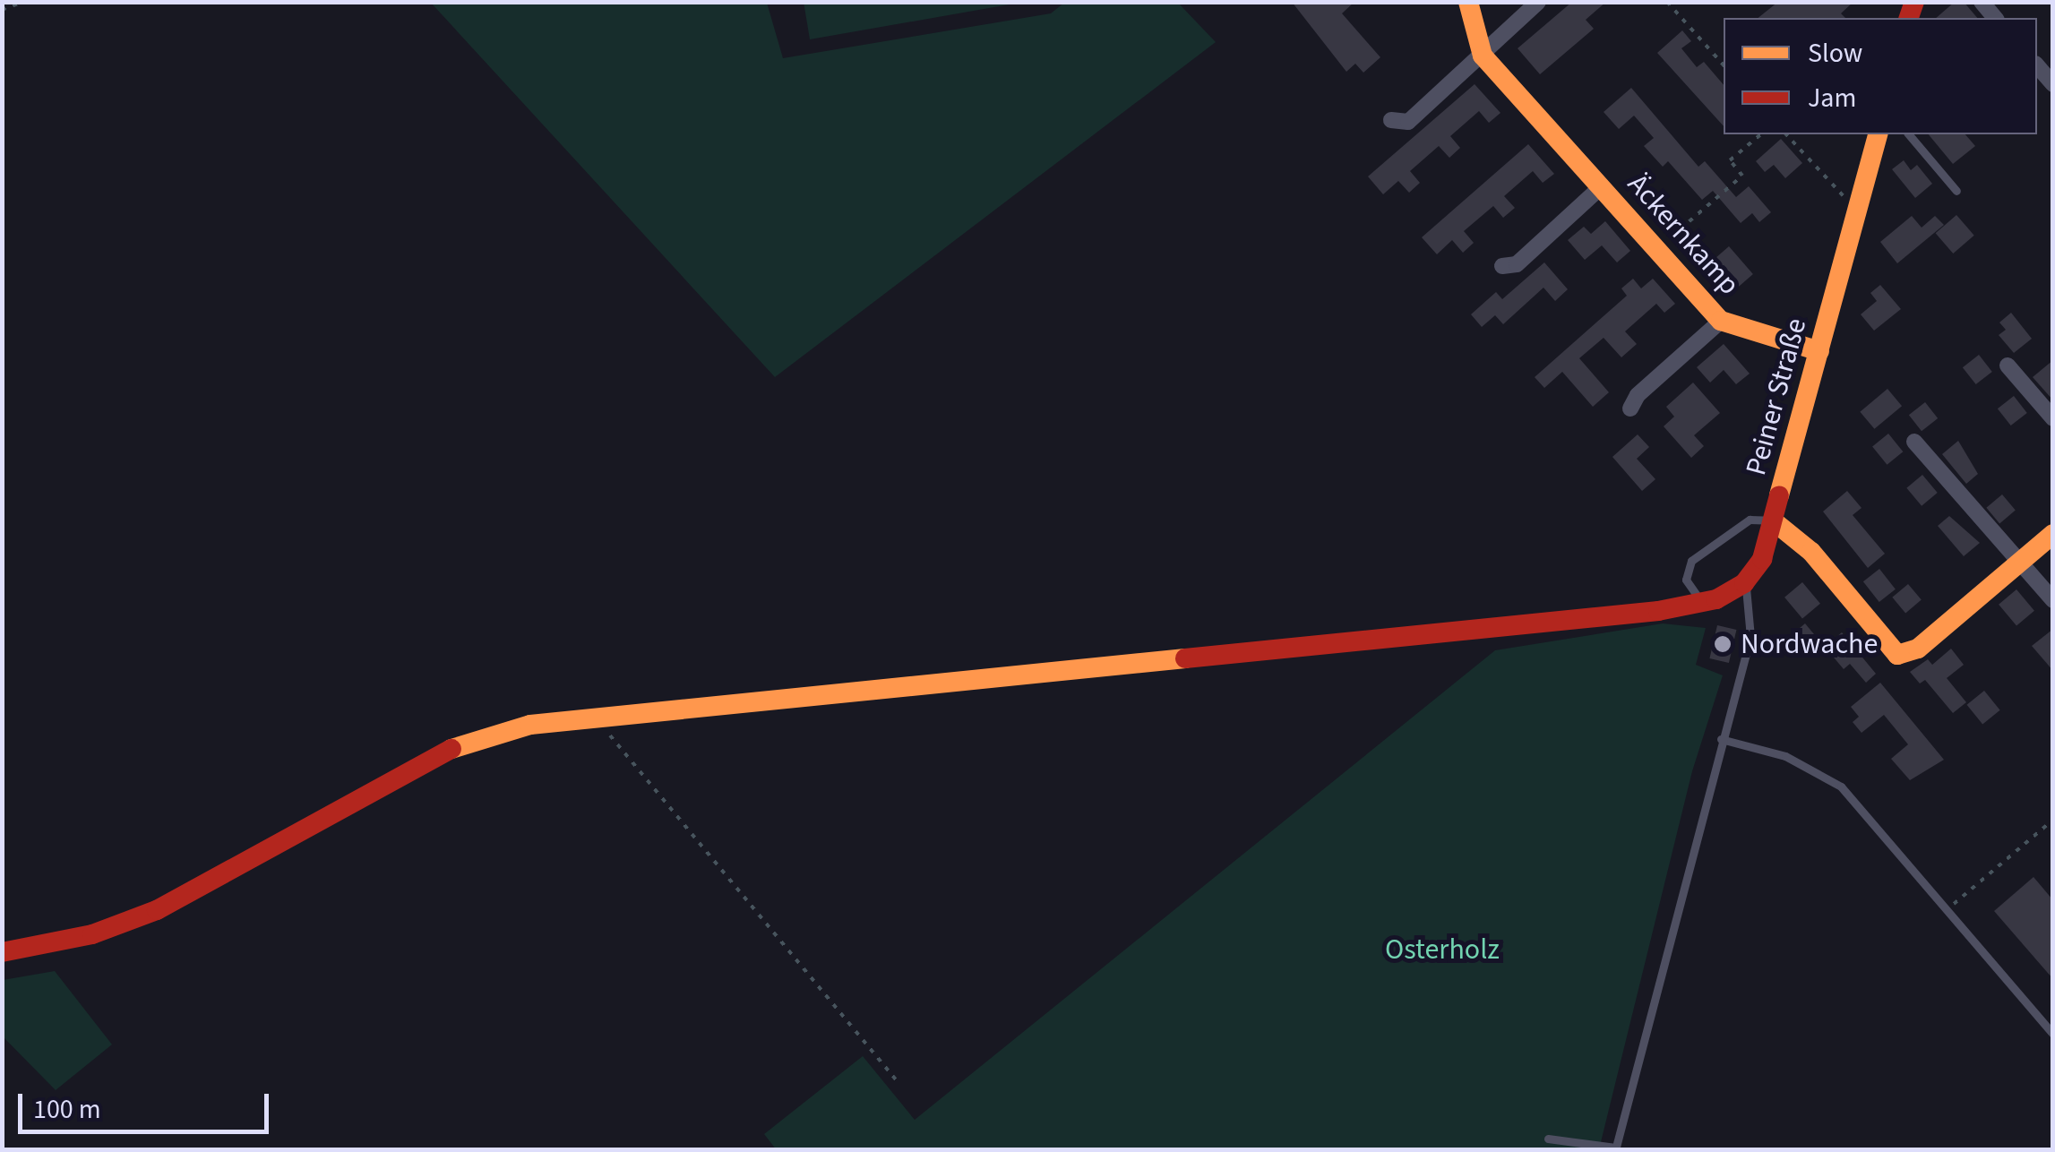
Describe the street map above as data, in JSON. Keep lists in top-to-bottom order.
{
  "streets": {
    "main road": ["Äckernkamp", "Peiner Straße"]
  },
  "crossings": [
    ["Äckernkamp", "Peiner Straße"]
  ],
  "parks": ["Osterholz"],
  "places": ["Nordwache"],
  "legend": ["Slow", "Jam"],
  "scale_bar": "100 m"
}
